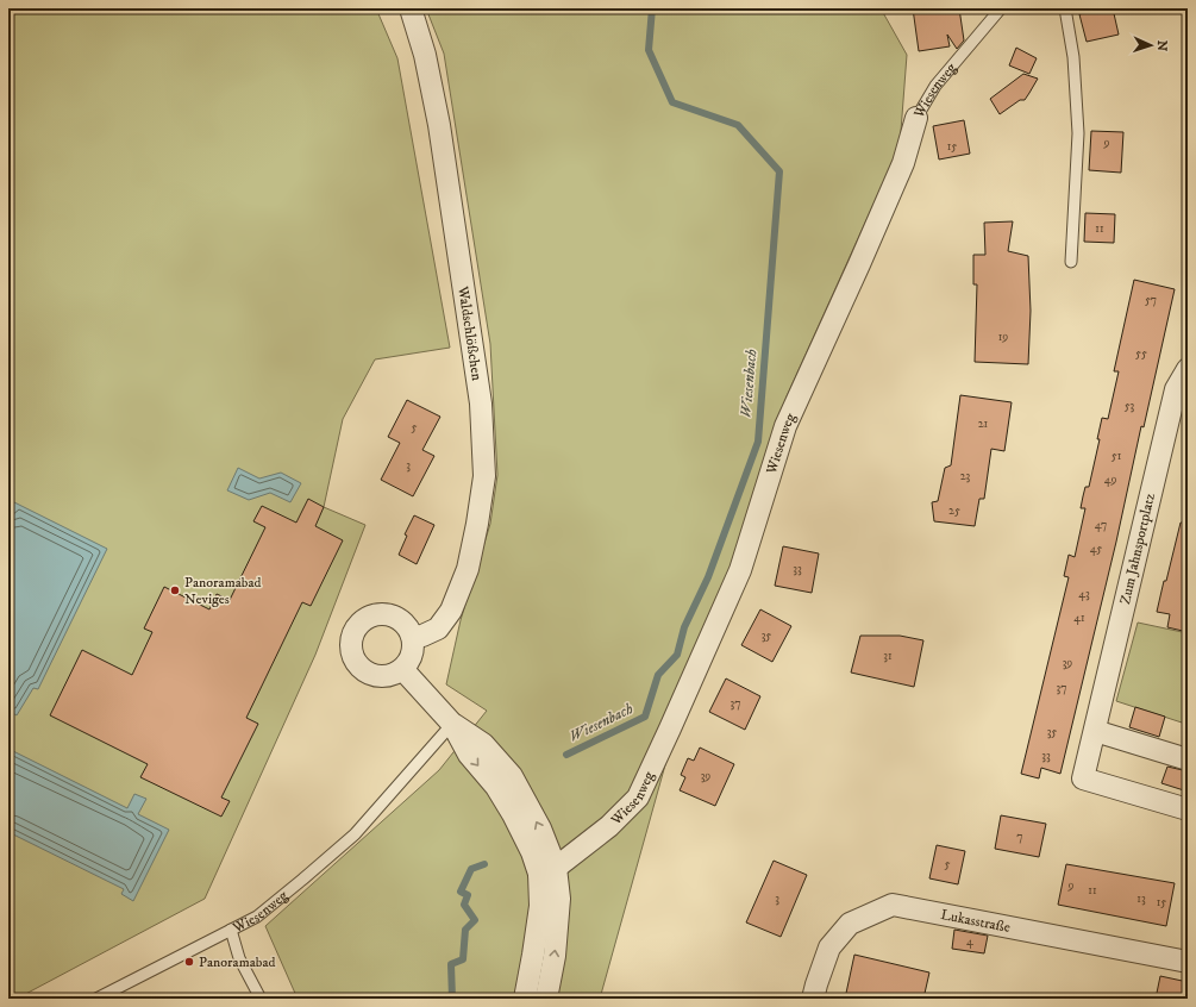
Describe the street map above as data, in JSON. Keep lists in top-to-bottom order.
{
  "streets": {
    "street": [
      "Wiesenweg",
      "Waldschlößchen",
      "Zum Jahnsportplatz",
      "Lukasstraße"
    ]
  },
  "water": ["Wiesenbach"],
  "places": ["Panoramabad Neviges", "Panoramabad"],
  "house_numbers": [
    "9",
    "15",
    "11",
    "57",
    "19",
    "55",
    "53",
    "21",
    "5",
    "51",
    "3",
    "23",
    "49",
    "25",
    "47",
    "45",
    "33",
    "43",
    "41",
    "35",
    "31",
    "39",
    "37",
    "37",
    "35",
    "33",
    "39",
    "7",
    "5",
    "9",
    "11",
    "3",
    "13",
    "15",
    "4"
  ],
  "north": "right"
}
